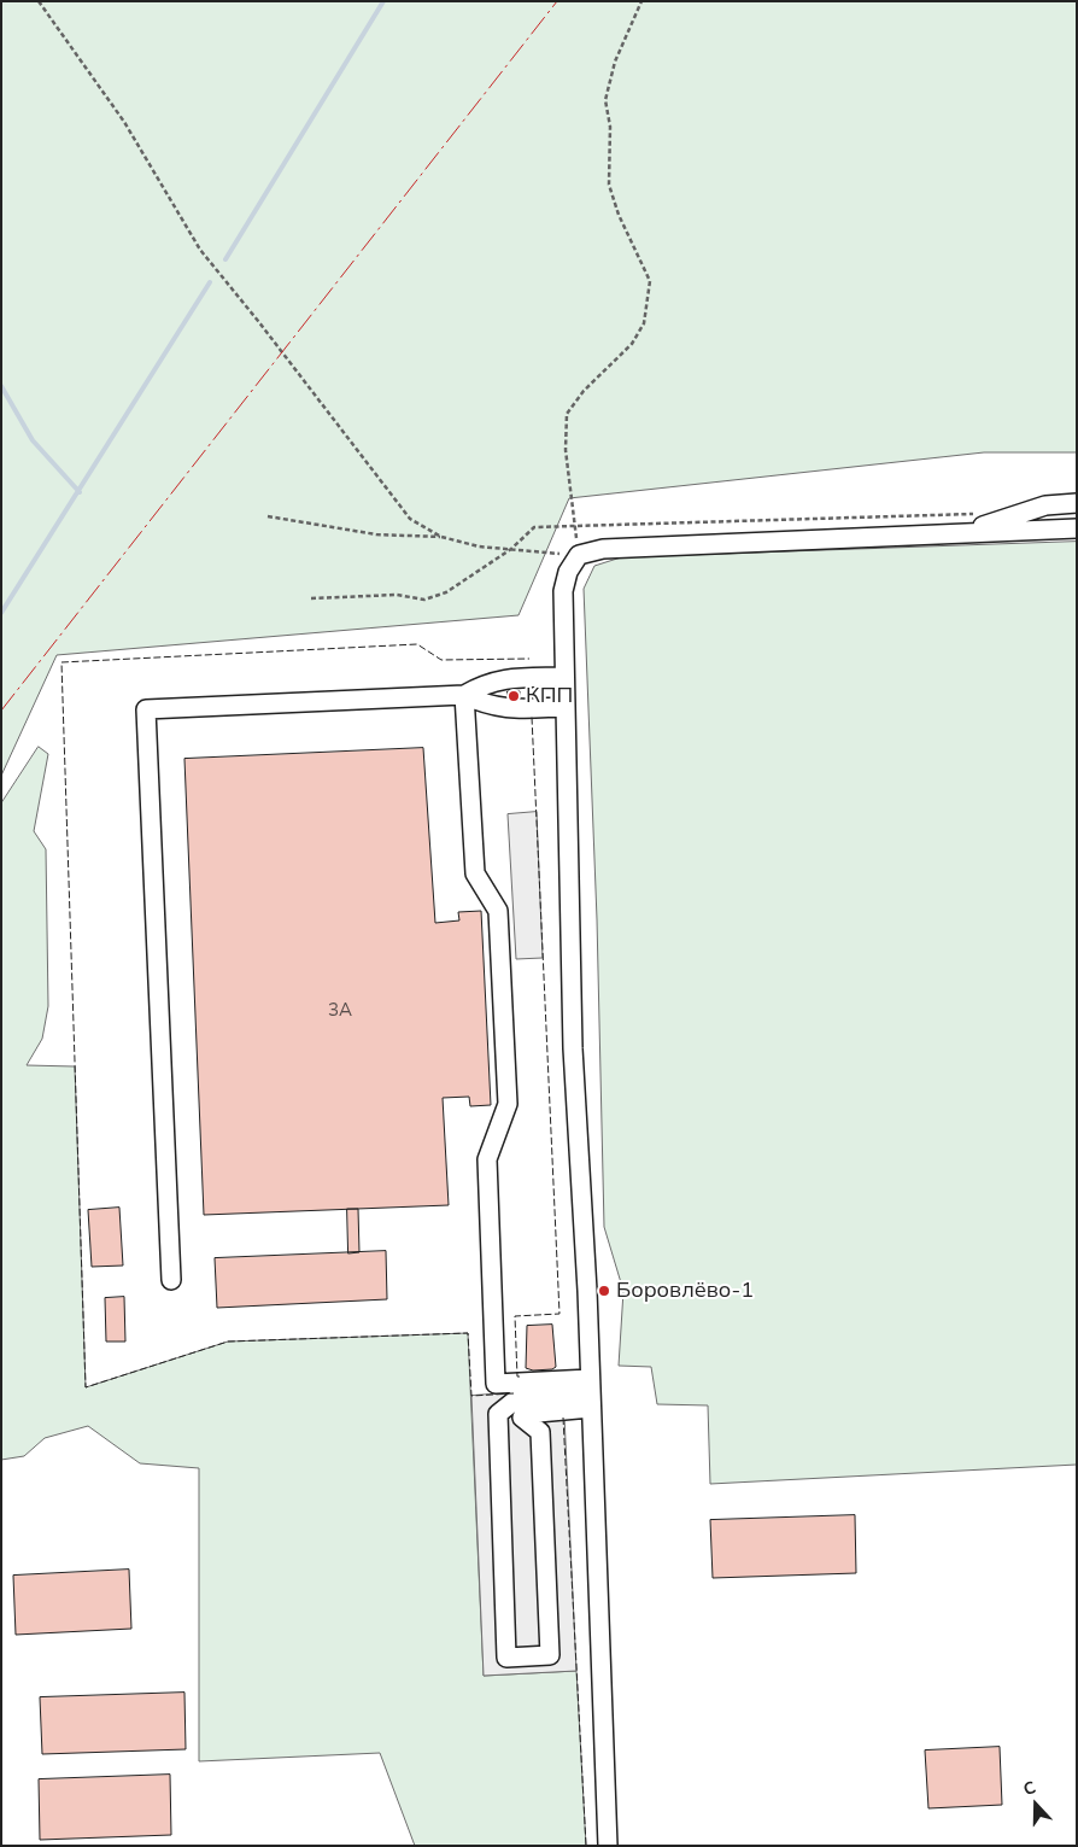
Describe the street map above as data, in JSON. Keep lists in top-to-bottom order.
{
  "places": ["КПП", "Боровлёво-1"],
  "house_numbers": ["3А"],
  "north": "top"
}
